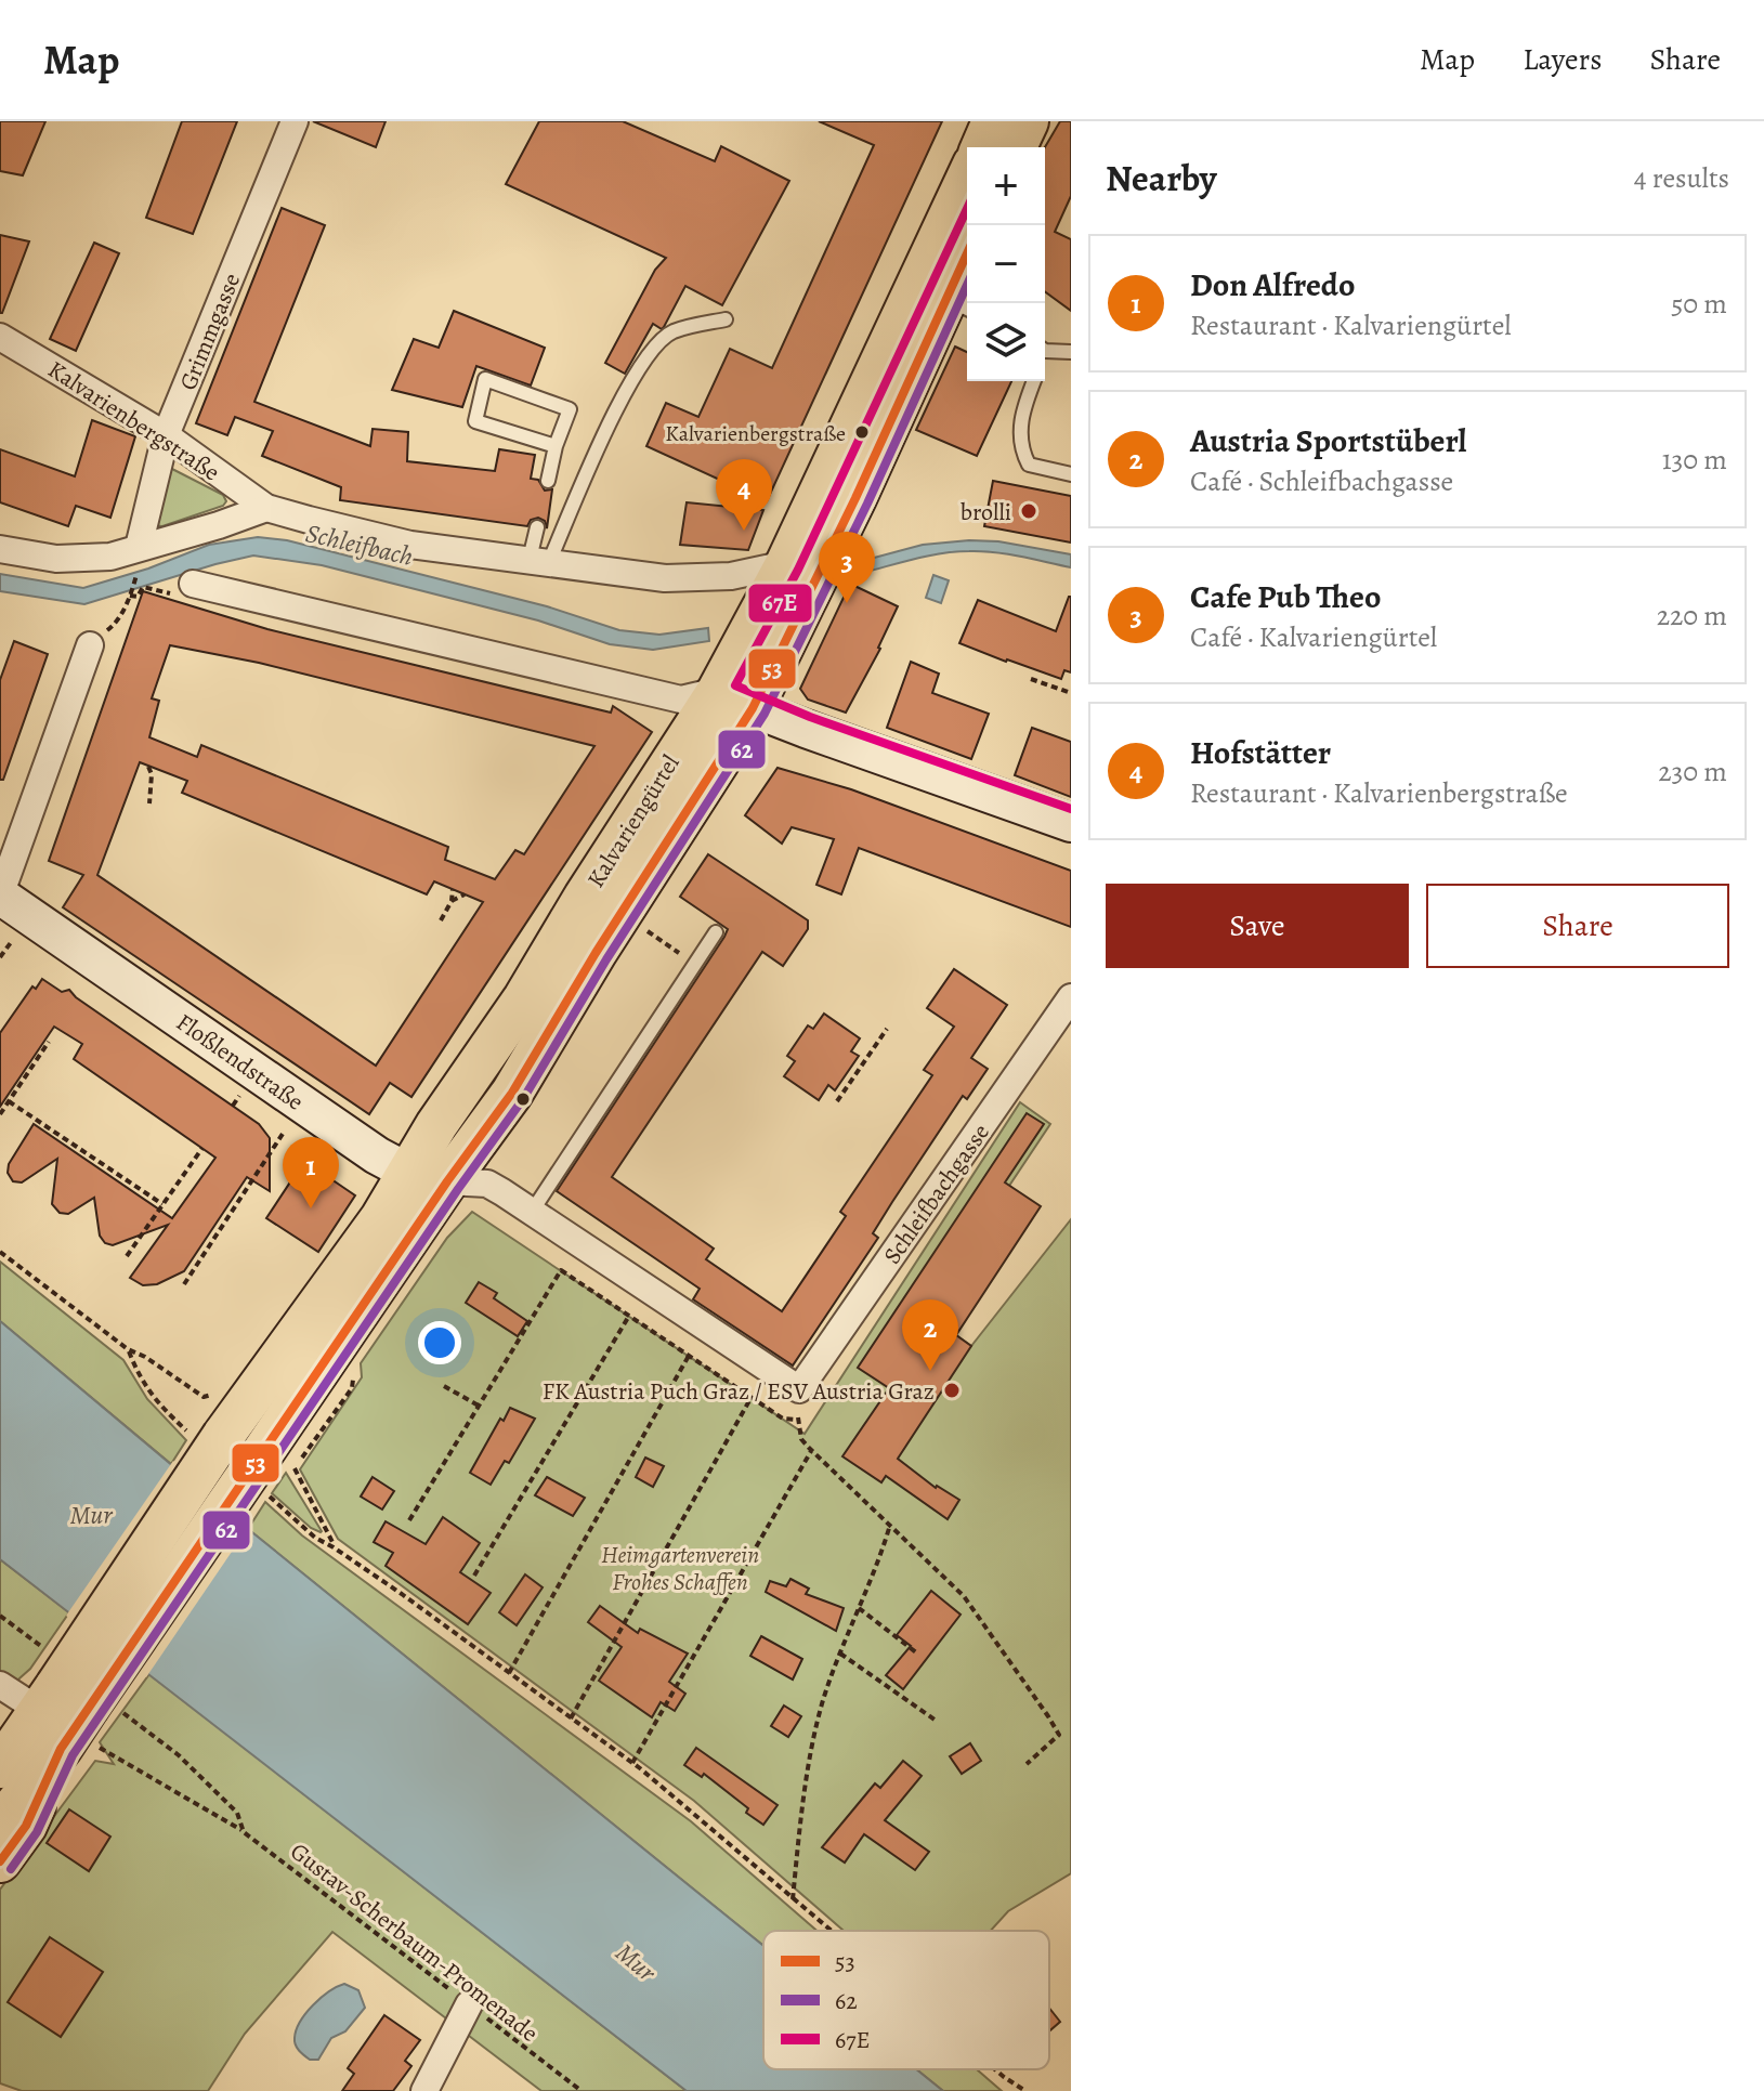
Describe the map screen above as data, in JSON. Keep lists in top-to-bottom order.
{
  "streets": {
    "main road": ["Kalvariengürtel", "Floßlendstraße"],
    "street": ["Grimmgasse", "Kalvarienbergstraße", "Schleifbachgasse"],
    "path": ["Gustav-Scherbaum-Promenade"]
  },
  "crossings": [
    ["Grimmgasse", "Kalvarienbergstraße"],
    ["Kalvarienbergstraße", "Kalvariengürtel"],
    ["Kalvariengürtel", "Floßlendstraße"],
    ["Kalvariengürtel", "Gustav-Scherbaum-Promenade"],
    ["Floßlendstraße", "Schleifbachgasse"]
  ],
  "water": ["Schleifbach", "Mur"],
  "parks": ["Heimgartenverein Frohes Schaffen"],
  "places": ["Kalvarienbergstraße", "brolli", "FK Austria Puch Graz / ESV Austria Graz"],
  "lines": ["transit line 67E", "transit line 53", "transit line 62"],
  "legend": ["53", "62", "67E"],
  "page": {
    "header": "Map",
    "nav": ["Map", "Layers", "Share"],
    "heading": ["Nearby", "4 results"],
    "map_buttons": ["+", "−"],
    "list": [
      {
        "mark": "1",
        "name": "Don Alfredo",
        "note": "Restaurant · Kalvariengürtel",
        "value": "50 m"
      },
      {
        "mark": "2",
        "name": "Austria Sportstüberl",
        "note": "Café · Schleifbachgasse",
        "value": "130 m"
      },
      {
        "mark": "3",
        "name": "Cafe Pub Theo",
        "note": "Café · Kalvariengürtel",
        "value": "220 m"
      },
      {
        "mark": "4",
        "name": "Hofstätter",
        "note": "Restaurant · Kalvarienbergstraße",
        "value": "230 m"
      }
    ],
    "pins": [
      "4",
      "3",
      "1",
      "2"
    ],
    "buttons": ["Save", "Share"]
  }
}
